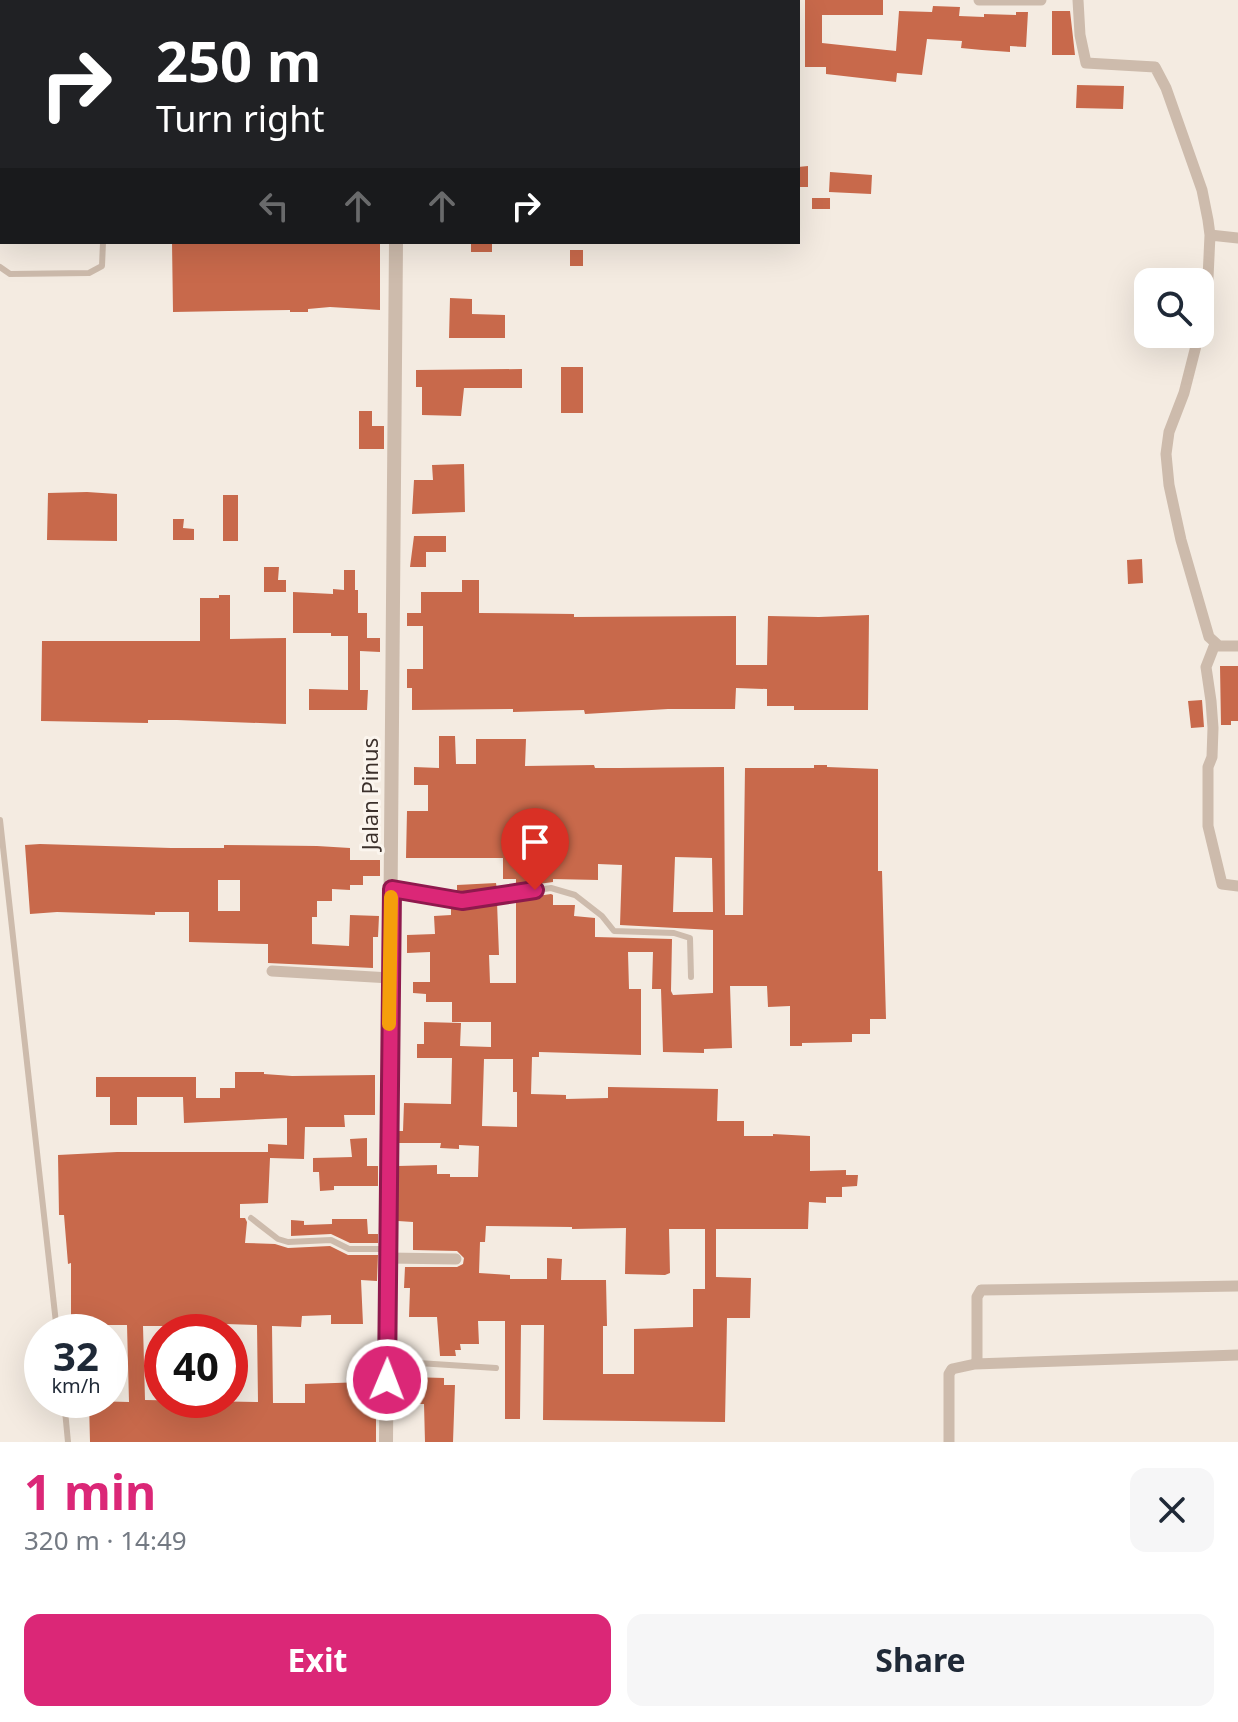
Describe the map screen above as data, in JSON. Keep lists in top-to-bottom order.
{
  "streets": {
    "street": ["Jalan Pinus"]
  },
  "page": {
    "turn": ["250 m", "Turn right"],
    "speed": "32 km/h",
    "limit": "40",
    "heading": ["1 min", "320 m · 14:49"],
    "buttons": ["Exit", "Share"]
  }
}
